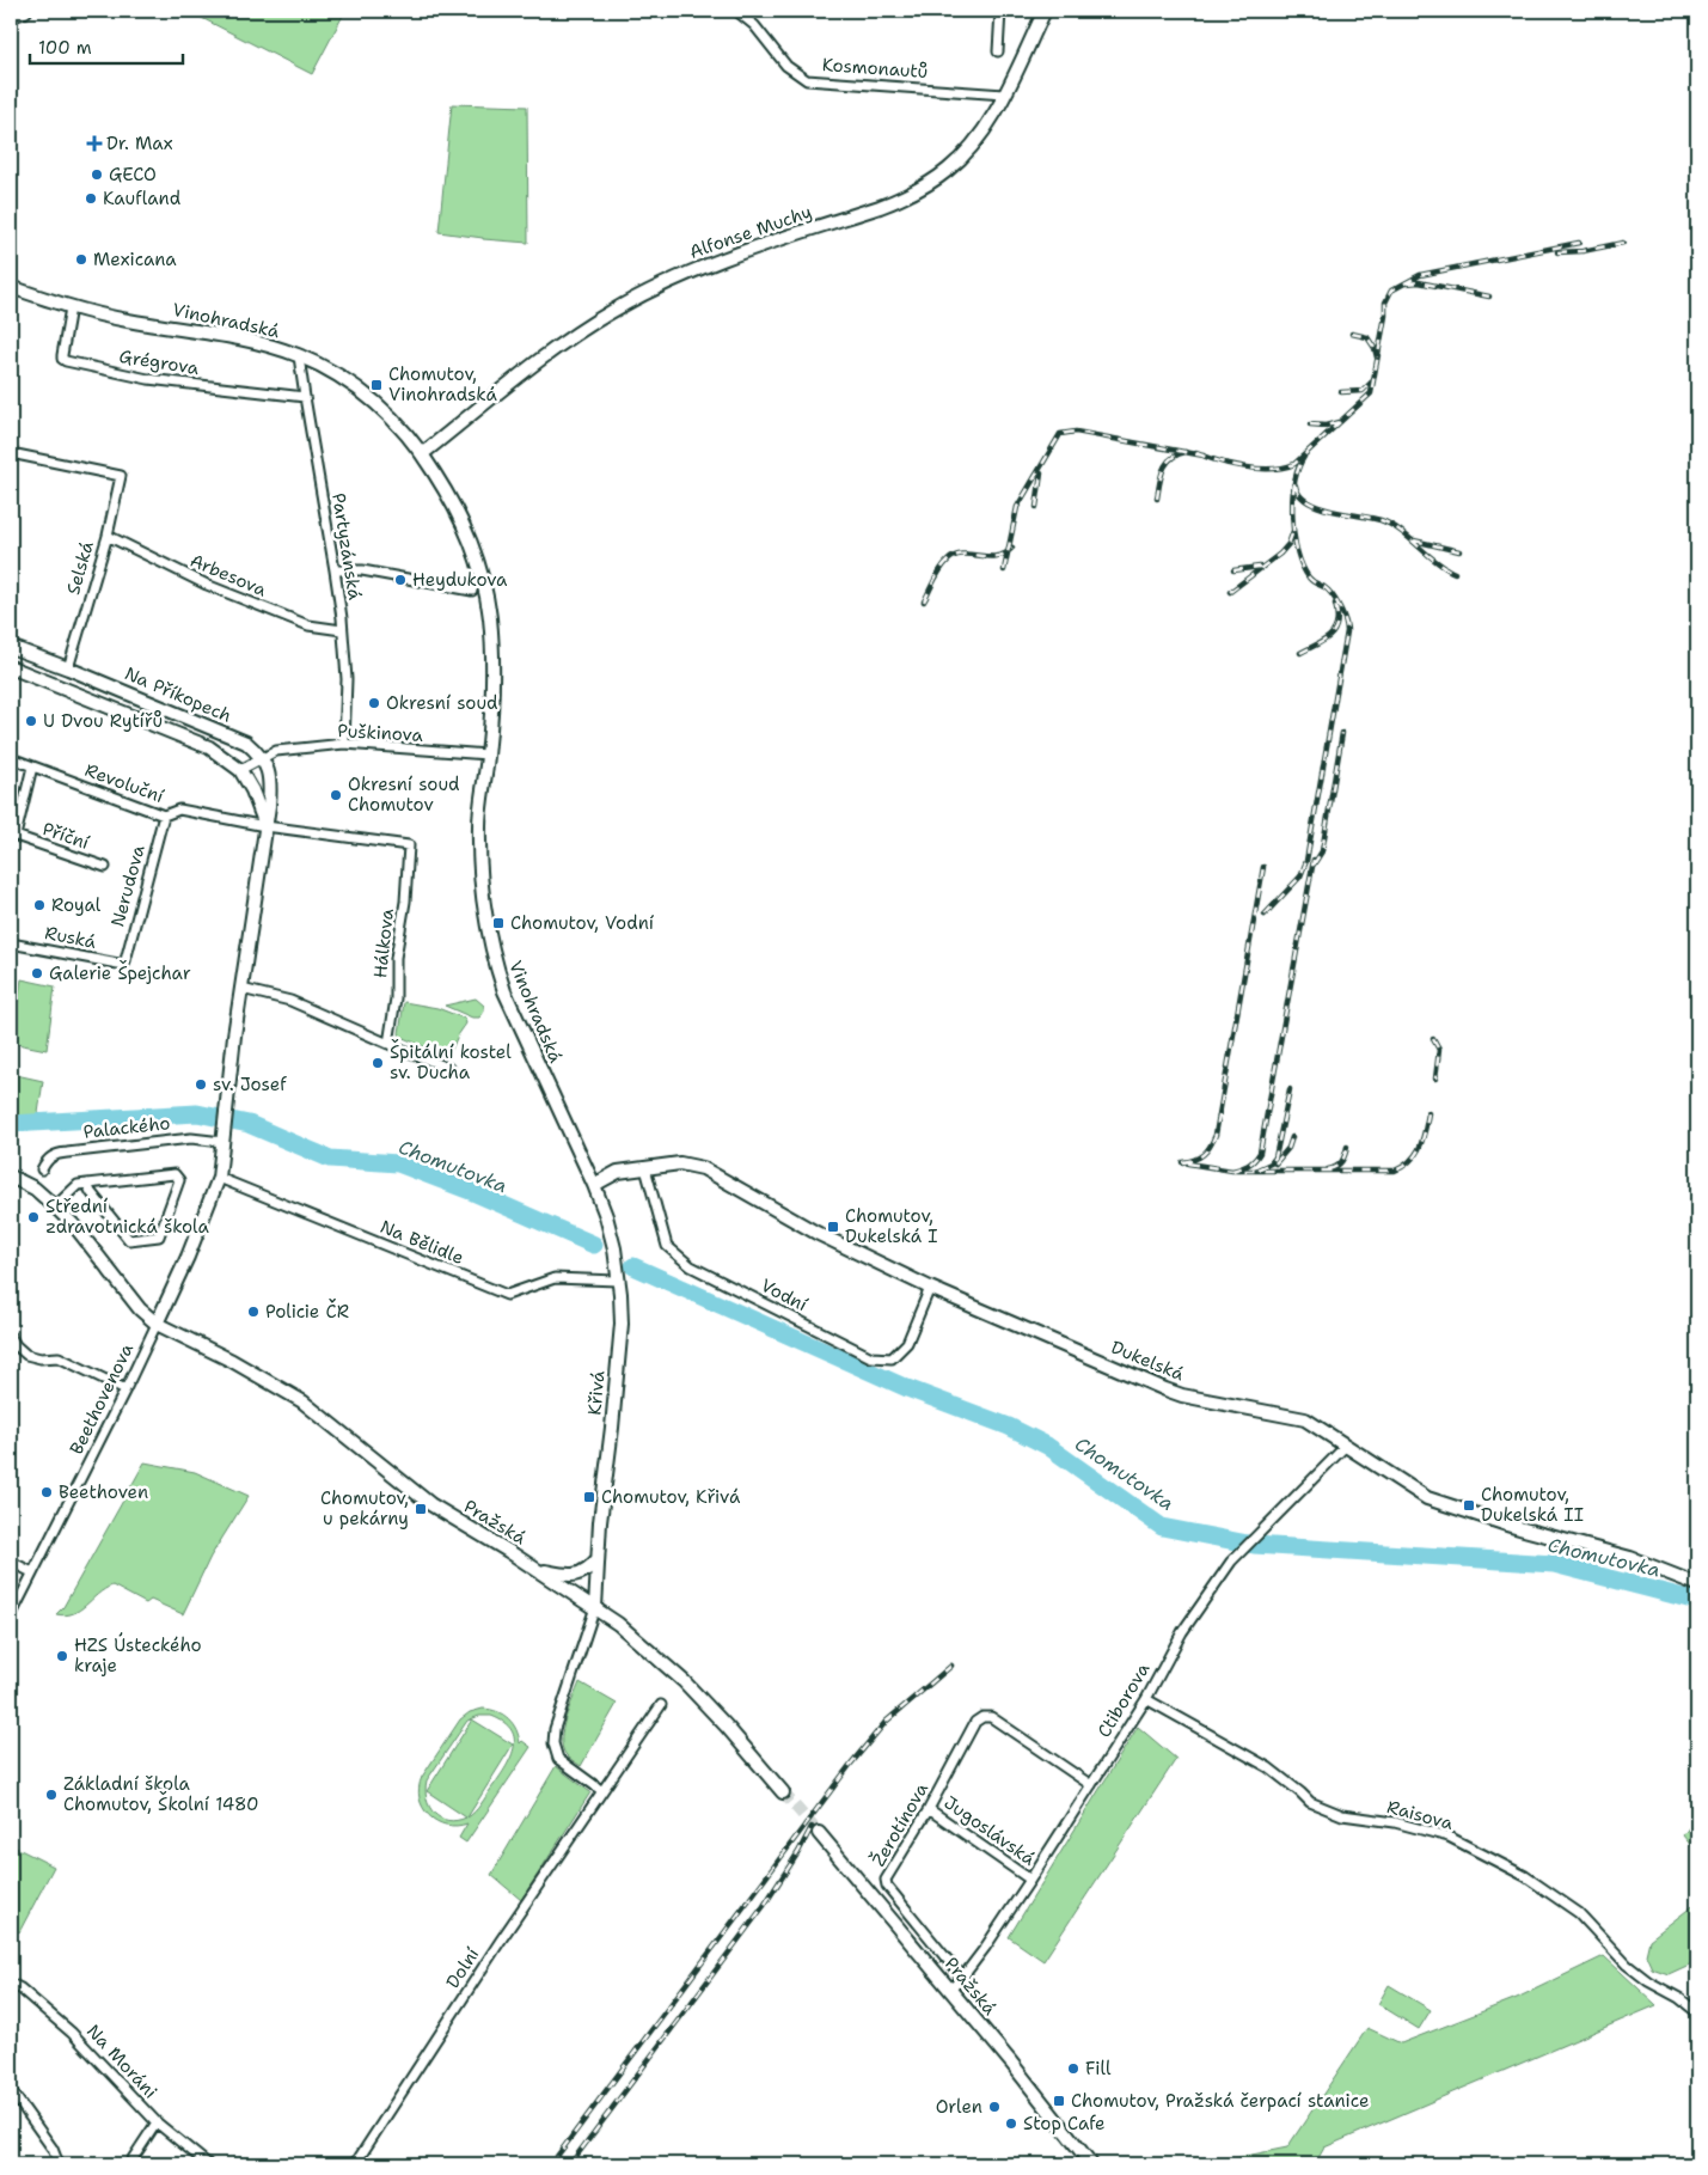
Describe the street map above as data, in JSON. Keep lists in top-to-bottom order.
{
  "streets": {
    "street": [
      "Kosmonautů",
      "Alfonse Muchy",
      "Vinohradská",
      "Grégrova",
      "Partyzánská",
      "Selská",
      "Arbesova",
      "Na Příkopech",
      "Puškinova",
      "Revoluční",
      "Příční",
      "Nerudova",
      "Ruská",
      "Hálkova",
      "Palackého",
      "Na Bělidle",
      "Vodní",
      "Dukelská",
      "Křivá",
      "Beethovenova",
      "Pražská",
      "Ctiborova",
      "Raisova",
      "Žerotínova",
      "Jugoslávská",
      "Dolní",
      "Na Moráni"
    ]
  },
  "crossings": [
    ["Kosmonautů", "Alfonse Muchy"],
    ["Alfonse Muchy", "Vinohradská"],
    ["Vinohradská", "Grégrova"],
    ["Vinohradská", "Partyzánská"],
    ["Vinohradská", "Puškinova"],
    ["Vinohradská", "Dukelská"],
    ["Vinohradská", "Křivá"],
    ["Grégrova", "Partyzánská"],
    ["Partyzánská", "Arbesova"],
    ["Partyzánská", "Puškinova"],
    ["Selská", "Arbesova"],
    ["Selská", "Na Příkopech"],
    ["Na Příkopech", "Puškinova"],
    ["Na Příkopech", "Revoluční"],
    ["Na Příkopech", "Palackého"],
    ["Na Příkopech", "Na Bělidle"],
    ["Na Příkopech", "Beethovenova"],
    ["Na Příkopech", "Pražská"],
    ["Revoluční", "Příční"],
    ["Revoluční", "Nerudova"],
    ["Revoluční", "Hálkova"],
    ["Nerudova", "Ruská"],
    ["Na Bělidle", "Křivá"],
    ["Vodní", "Dukelská"],
    ["Dukelská", "Křivá"],
    ["Dukelská", "Ctiborova"],
    ["Křivá", "Pražská"],
    ["Beethovenova", "Pražská"],
    ["Pražská", "Ctiborova"],
    ["Ctiborova", "Raisova"],
    ["Ctiborova", "Žerotínova"],
    ["Ctiborova", "Jugoslávská"],
    ["Žerotínova", "Jugoslávská"]
  ],
  "water": ["Chomutovka"],
  "places": {
    "health": ["Dr. Max"],
    "other": [
      "GECO",
      "Kaufland",
      "Mexicana",
      "Heydukova",
      "Okresní soud",
      "U Dvou Rytířů",
      "Okresní soud Chomutov",
      "Royal",
      "Galerie Špejchar",
      "Špitální kostel sv. Ducha",
      "sv. Josef",
      "Střední zdravotnická škola",
      "Policie ČR",
      "Beethoven",
      "HZS Ústeckého kraje",
      "Základní škola Chomutov, Školní 1480",
      "Fill",
      "Orlen",
      "Stop Cafe"
    ],
    "transit": [
      "Chomutov, Vinohradská",
      "Chomutov, Vodní",
      "Chomutov, Dukelská I",
      "Chomutov, Křivá",
      "Chomutov, Dukelská II",
      "Chomutov, u pekárny",
      "Chomutov, Pražská čerpací stanice"
    ]
  },
  "scale_bar": "100 m"
}
